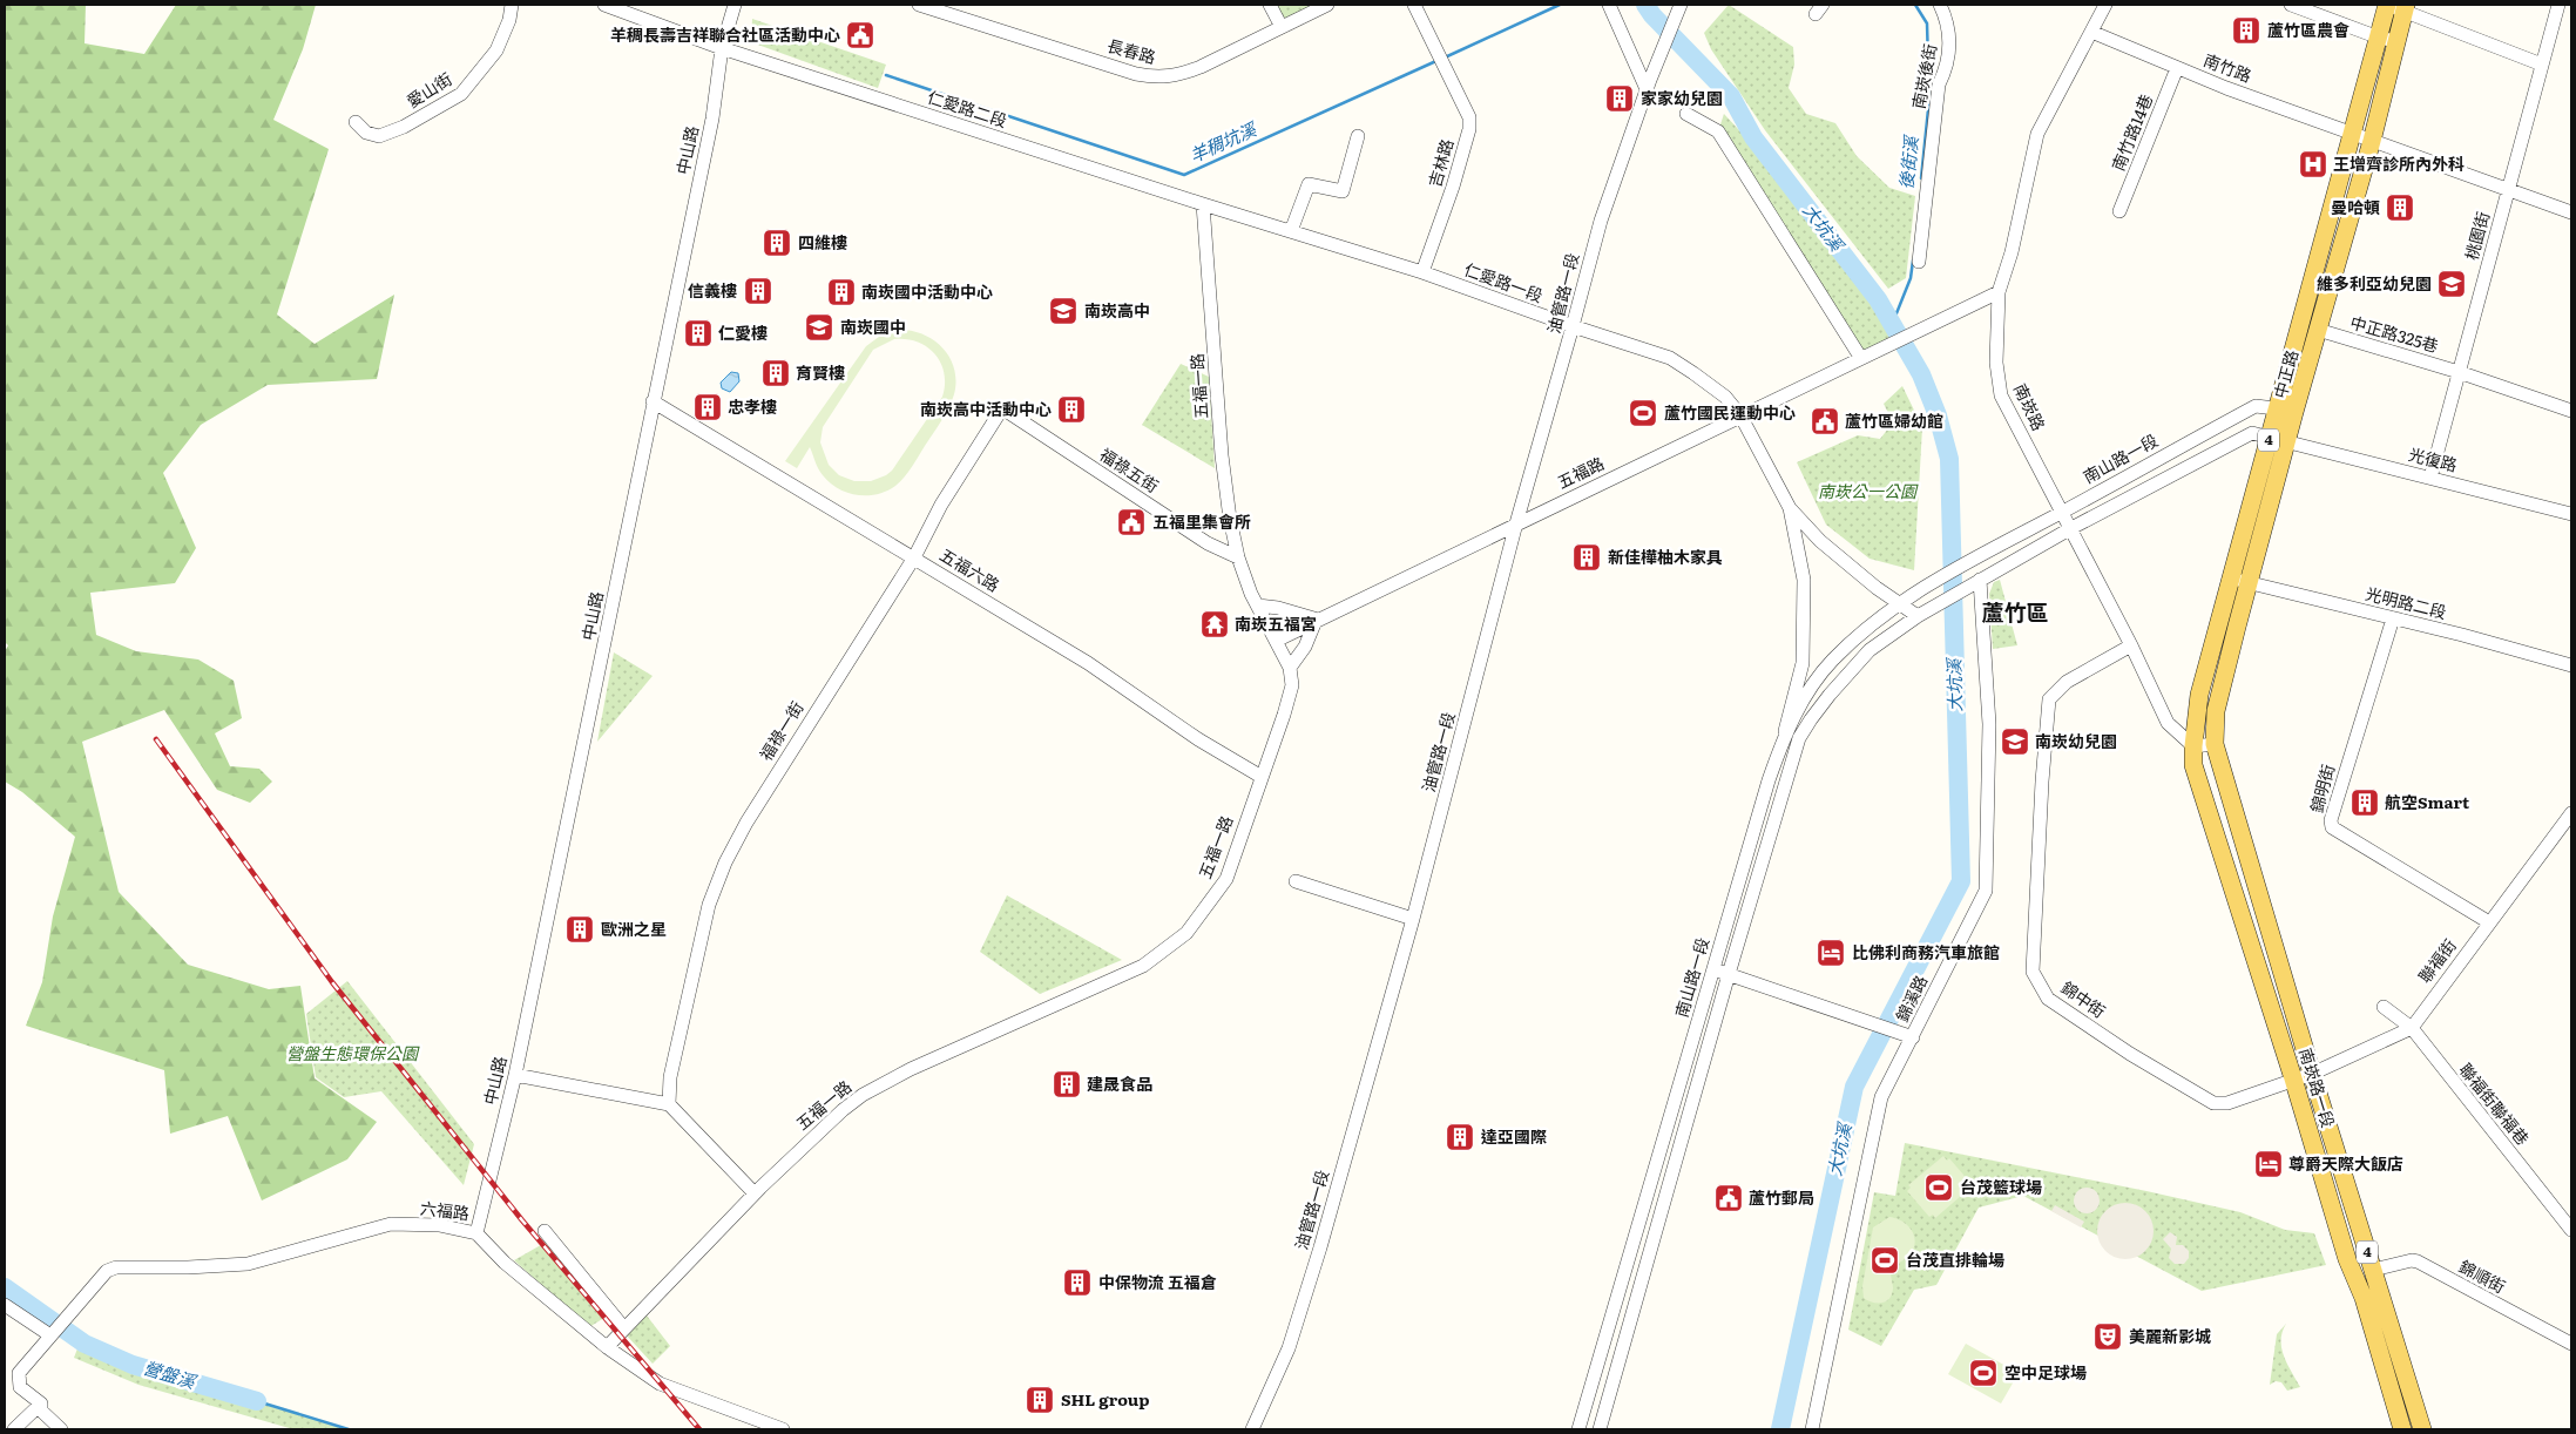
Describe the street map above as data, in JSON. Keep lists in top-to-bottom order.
{
  "streets": {
    "main road": ["中正路", "4", "南崁路一段"],
    "street": [
      "長春路",
      "南竹路",
      "南崁後街",
      "愛山街",
      "仁愛路二段",
      "南竹路14巷",
      "中山路",
      "吉林路",
      "桃園街",
      "仁愛路一段",
      "油管路一段",
      "中正路325巷",
      "五福一路",
      "南崁路",
      "南山路一段",
      "光復路",
      "福祿五街",
      "五福路",
      "五福六路",
      "光明路二段",
      "福祿一街",
      "錦明街",
      "聯福街",
      "錦溪路",
      "錦中街",
      "聯福街聯福巷",
      "六福路",
      "錦順街"
    ]
  },
  "crossings": [
    ["南竹路", "南竹路14巷"],
    ["南竹路", "桃園街"],
    ["南竹路", "中正路"],
    ["南竹路", "南崁路"],
    ["仁愛路二段", "中山路"],
    ["仁愛路二段", "仁愛路一段"],
    ["仁愛路二段", "五福一路"],
    ["中山路", "五福六路"],
    ["中山路", "六福路"],
    ["吉林路", "仁愛路一段"],
    ["桃園街", "中正路325巷"],
    ["桃園街", "光復路"],
    ["仁愛路一段", "油管路一段"],
    ["仁愛路一段", "五福一路"],
    ["仁愛路一段", "南山路一段"],
    ["仁愛路一段", "五福路"],
    ["油管路一段", "五福路"],
    ["中正路325巷", "中正路"],
    ["中正路", "南崁路"],
    ["中正路", "南山路一段"],
    ["中正路", "光復路"],
    ["中正路", "光明路二段"],
    ["中正路", "南崁路一段"],
    ["五福一路", "福祿五街"],
    ["五福一路", "五福路"],
    ["五福一路", "五福六路"],
    ["五福一路", "六福路"],
    ["南崁路", "南山路一段"],
    ["南崁路", "五福路"],
    ["南崁路", "錦中街"],
    ["南崁路", "南崁路一段"],
    ["南山路一段", "錦溪路"],
    ["福祿五街", "福祿一街"],
    ["五福六路", "福祿一街"],
    ["光明路二段", "錦明街"],
    ["錦明街", "聯福街"],
    ["聯福街", "錦中街"],
    ["聯福街", "南崁路一段"],
    ["聯福街", "聯福街聯福巷"],
    ["錦中街", "南崁路一段"],
    ["南崁路一段", "錦順街"]
  ],
  "districts": ["蘆竹區"],
  "water": [
    "羊稠坑溪",
    "後街溪",
    "大坑溪",
    "營盤溪"
  ],
  "parks": ["南崁公一公園", "營盤生態環保公園"],
  "places": {
    "building": [
      "蘆竹區農會",
      "家家幼兒園",
      "曼哈頓",
      "四維樓",
      "信義樓",
      "南崁國中活動中心",
      "仁愛樓",
      "育賢樓",
      "忠孝樓",
      "南崁高中活動中心",
      "新佳樺柚木家具",
      "航空Smart",
      "歐洲之星",
      "建晟食品",
      "達亞國際",
      "中保物流 五福倉",
      "SHL group"
    ],
    "public building": [
      "羊稠長壽吉祥聯合社區活動中心",
      "蘆竹區婦幼館",
      "五福里集會所",
      "蘆竹郵局"
    ],
    "hospital": ["王增齊診所內外科"],
    "school or university": [
      "維多利亞幼兒園",
      "南崁高中",
      "南崁國中",
      "南崁幼兒園"
    ],
    "sports": [
      "蘆竹國民運動中心",
      "台茂籃球場",
      "台茂直排輪場",
      "空中足球場"
    ],
    "temple": ["南崁五福宮"],
    "hotel": ["比佛利商務汽車旅館", "尊爵天際大飯店"],
    "theatre": ["美麗新影城"]
  }
}
